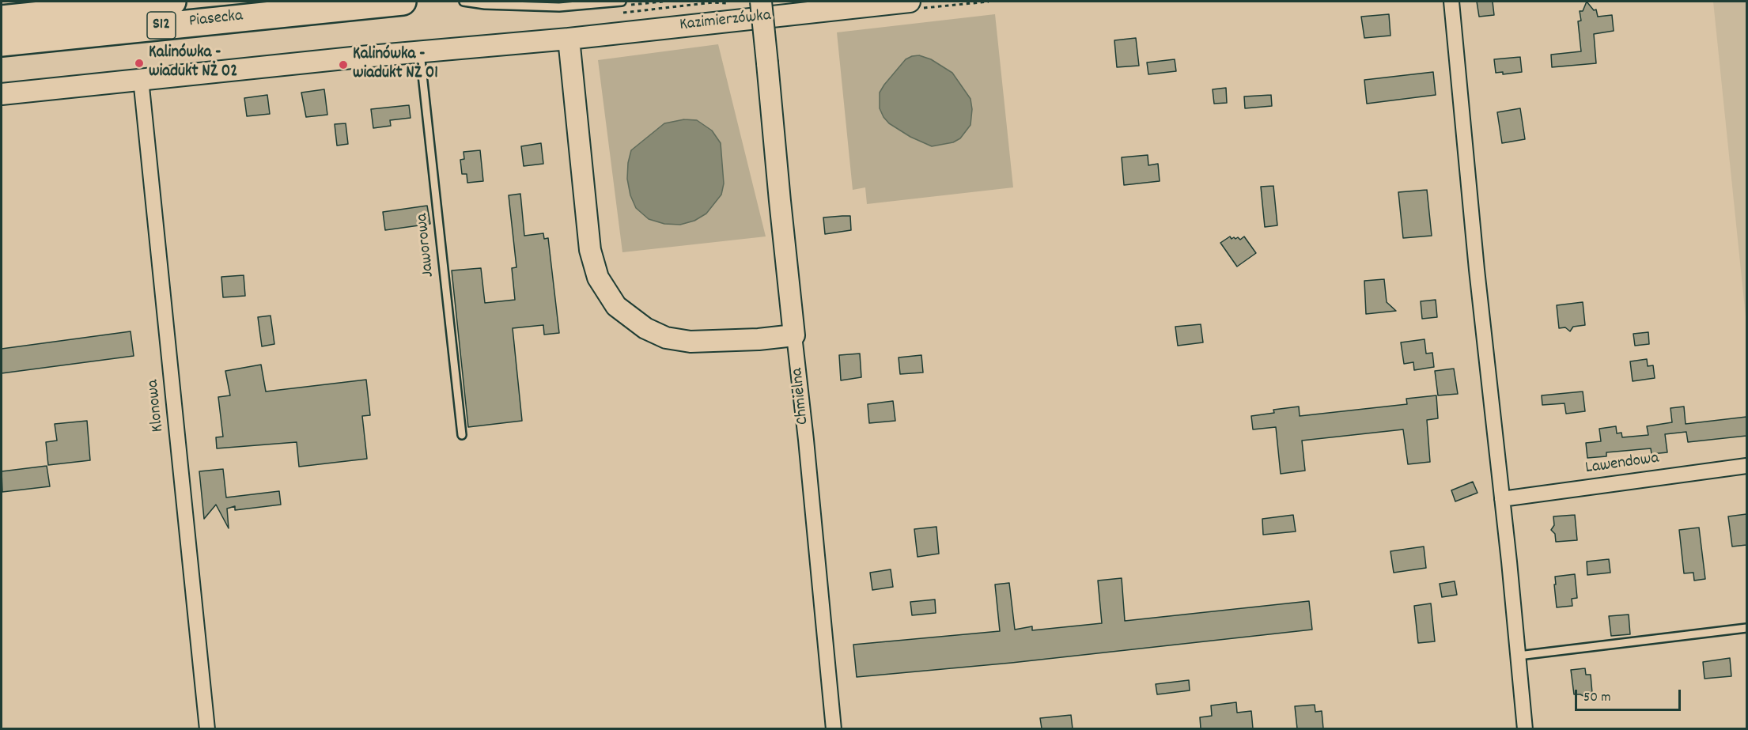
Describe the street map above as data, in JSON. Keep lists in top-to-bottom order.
{
  "streets": {
    "highway": ["Piasecka", "S12"],
    "street": [
      "Kazimierzówka",
      "Chmielna",
      "Klonowa",
      "Lawendowa"
    ],
    "lane": ["Jaworowa"]
  },
  "crossings": [
    ["Kazimierzówka", "Jaworowa"],
    ["Kazimierzówka", "Klonowa"]
  ],
  "places": ["Kalinówka - wiadukt NŻ 02", "Kalinówka - wiadukt NŻ 01"],
  "scale_bar": "50 m"
}
